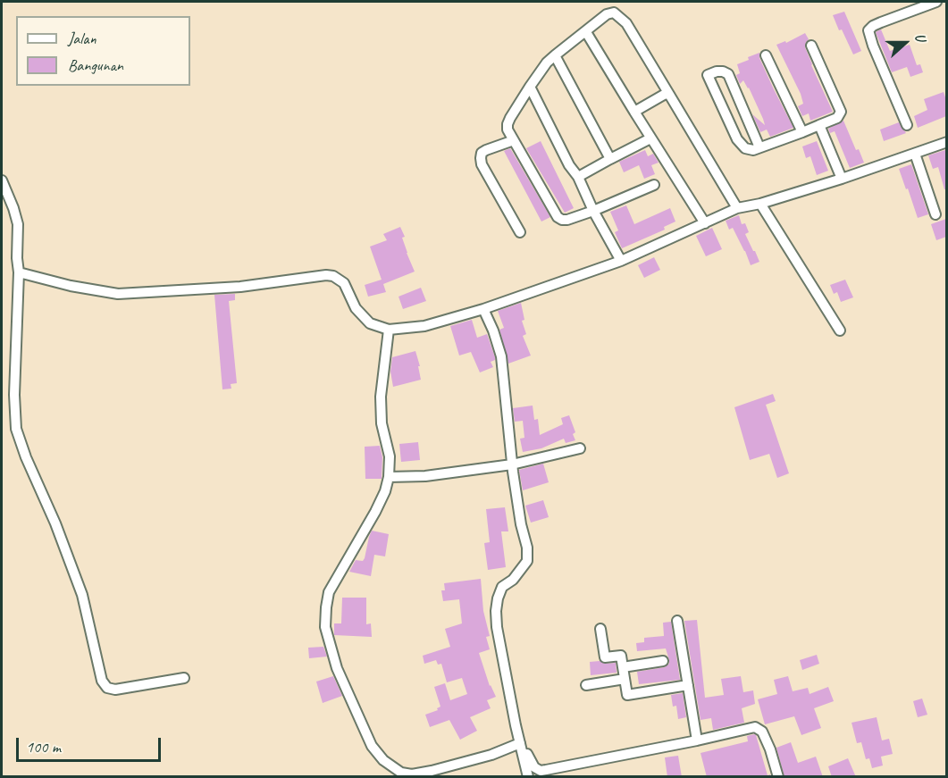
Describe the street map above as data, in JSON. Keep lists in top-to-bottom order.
{
  "legend": ["Jalan", "Bangunan"],
  "scale_bar": "100 m",
  "north": "right"
}
